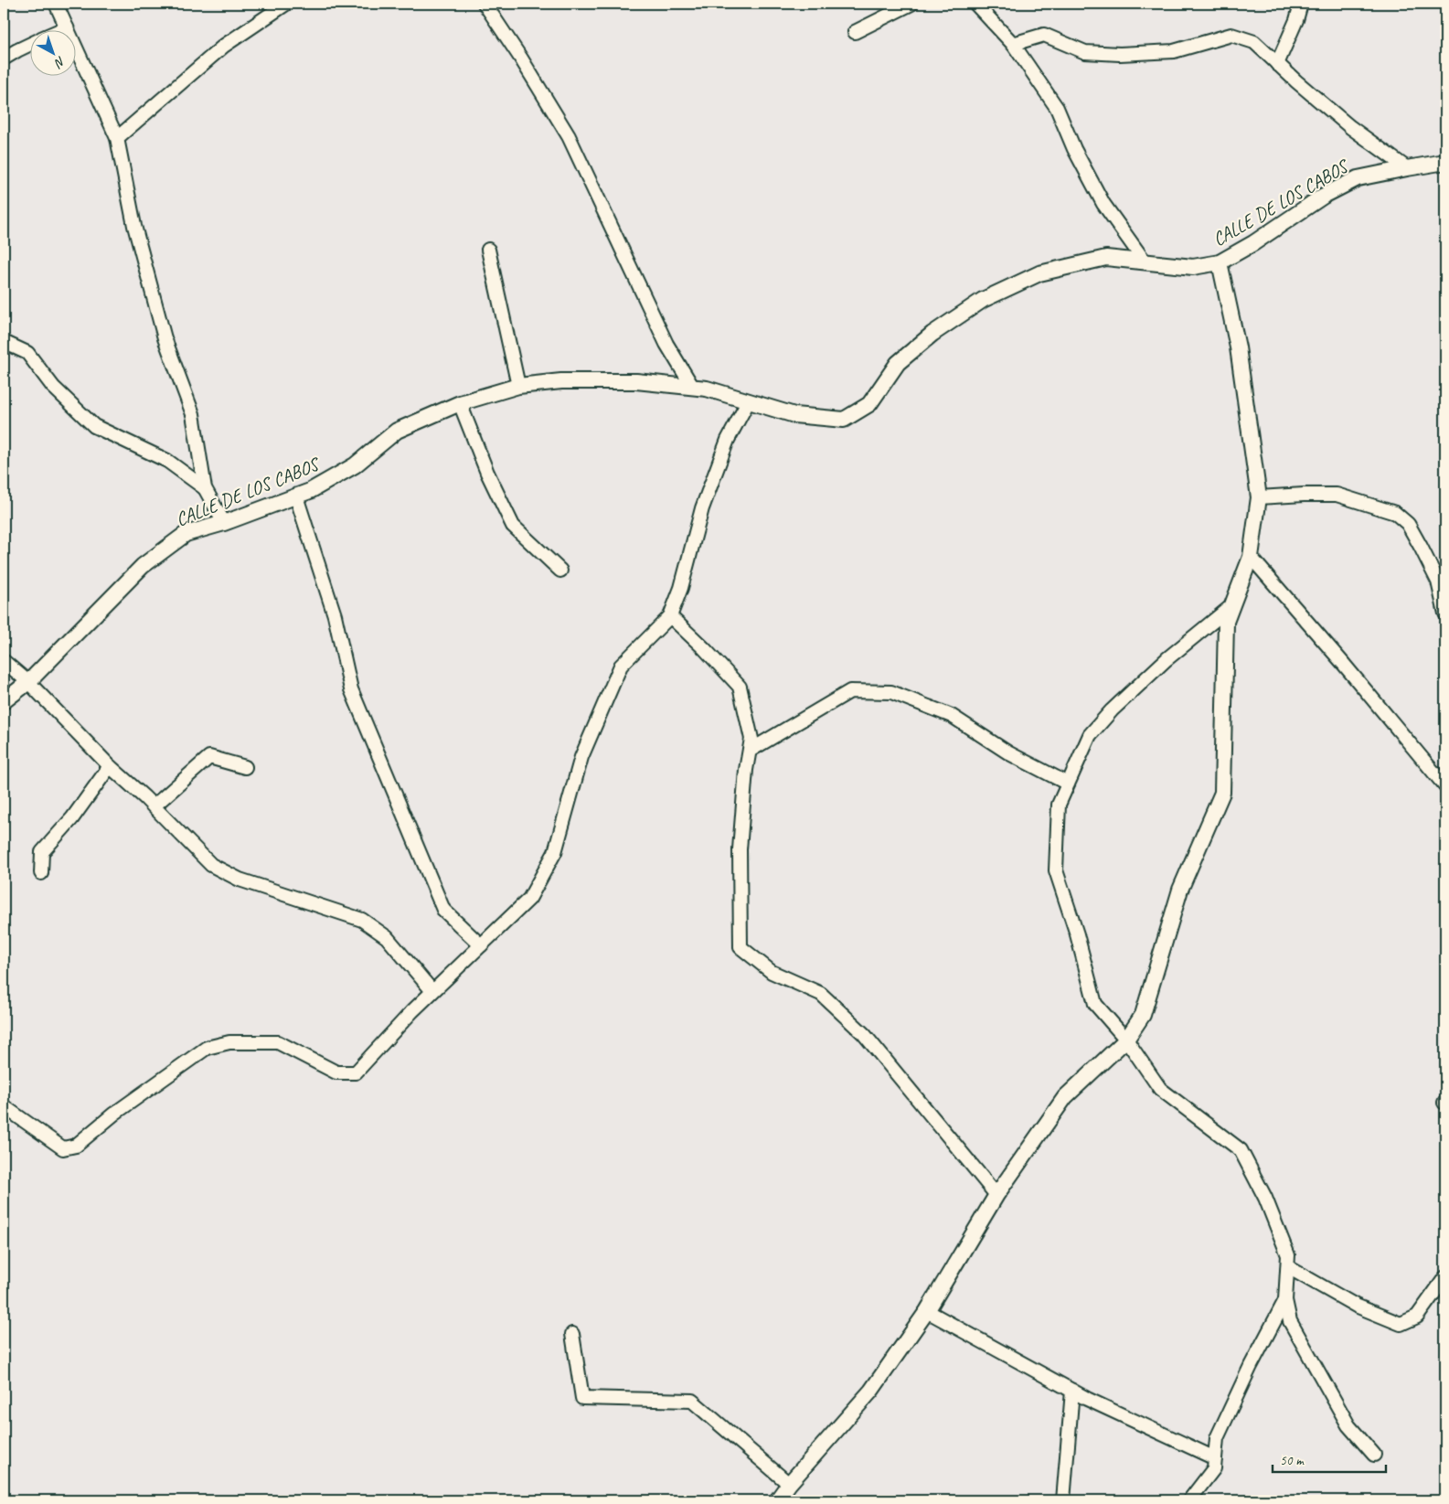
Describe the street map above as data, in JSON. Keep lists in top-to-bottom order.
{
  "streets": {
    "street": ["CALLE DE LOS CABOS"]
  },
  "scale_bar": "50 m",
  "north": "bottom right"
}
